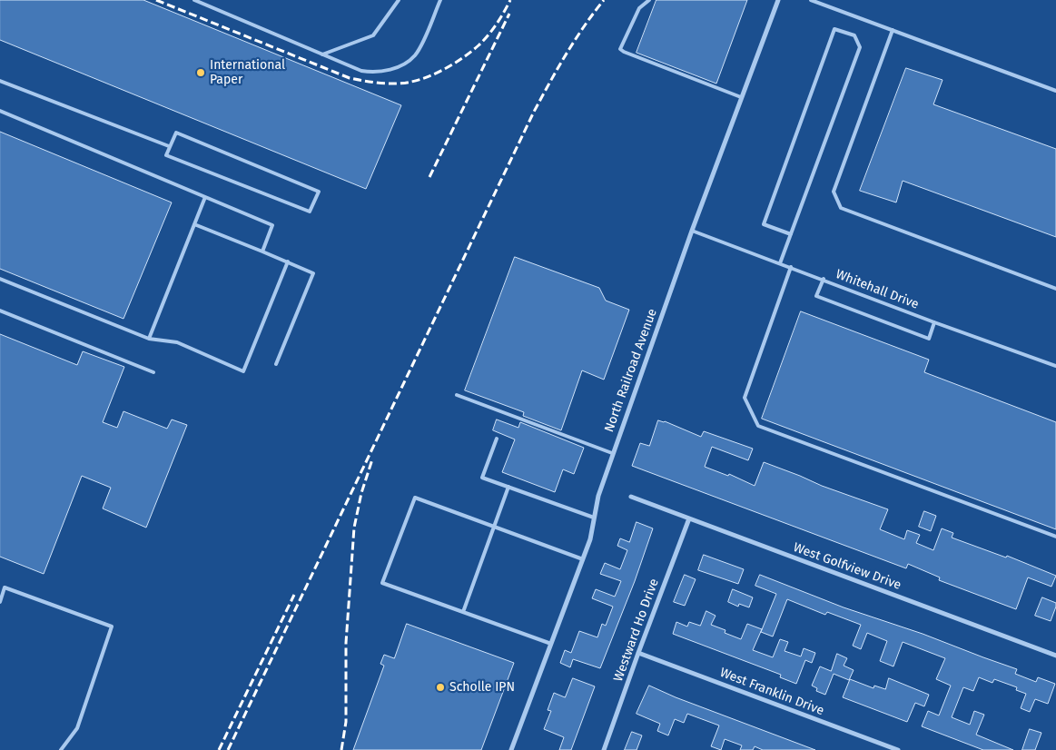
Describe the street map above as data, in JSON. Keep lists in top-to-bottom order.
{
  "streets": {
    "street": [
      "North Railroad Avenue",
      "West Golfview Drive",
      "Westward Ho Drive",
      "West Franklin Drive"
    ],
    "lane": ["Whitehall Drive"]
  },
  "crossings": [
    ["Whitehall Drive", "North Railroad Avenue"],
    ["West Golfview Drive", "Westward Ho Drive"],
    ["Westward Ho Drive", "West Franklin Drive"]
  ],
  "places": ["International Paper", "Scholle IPN"]
}
